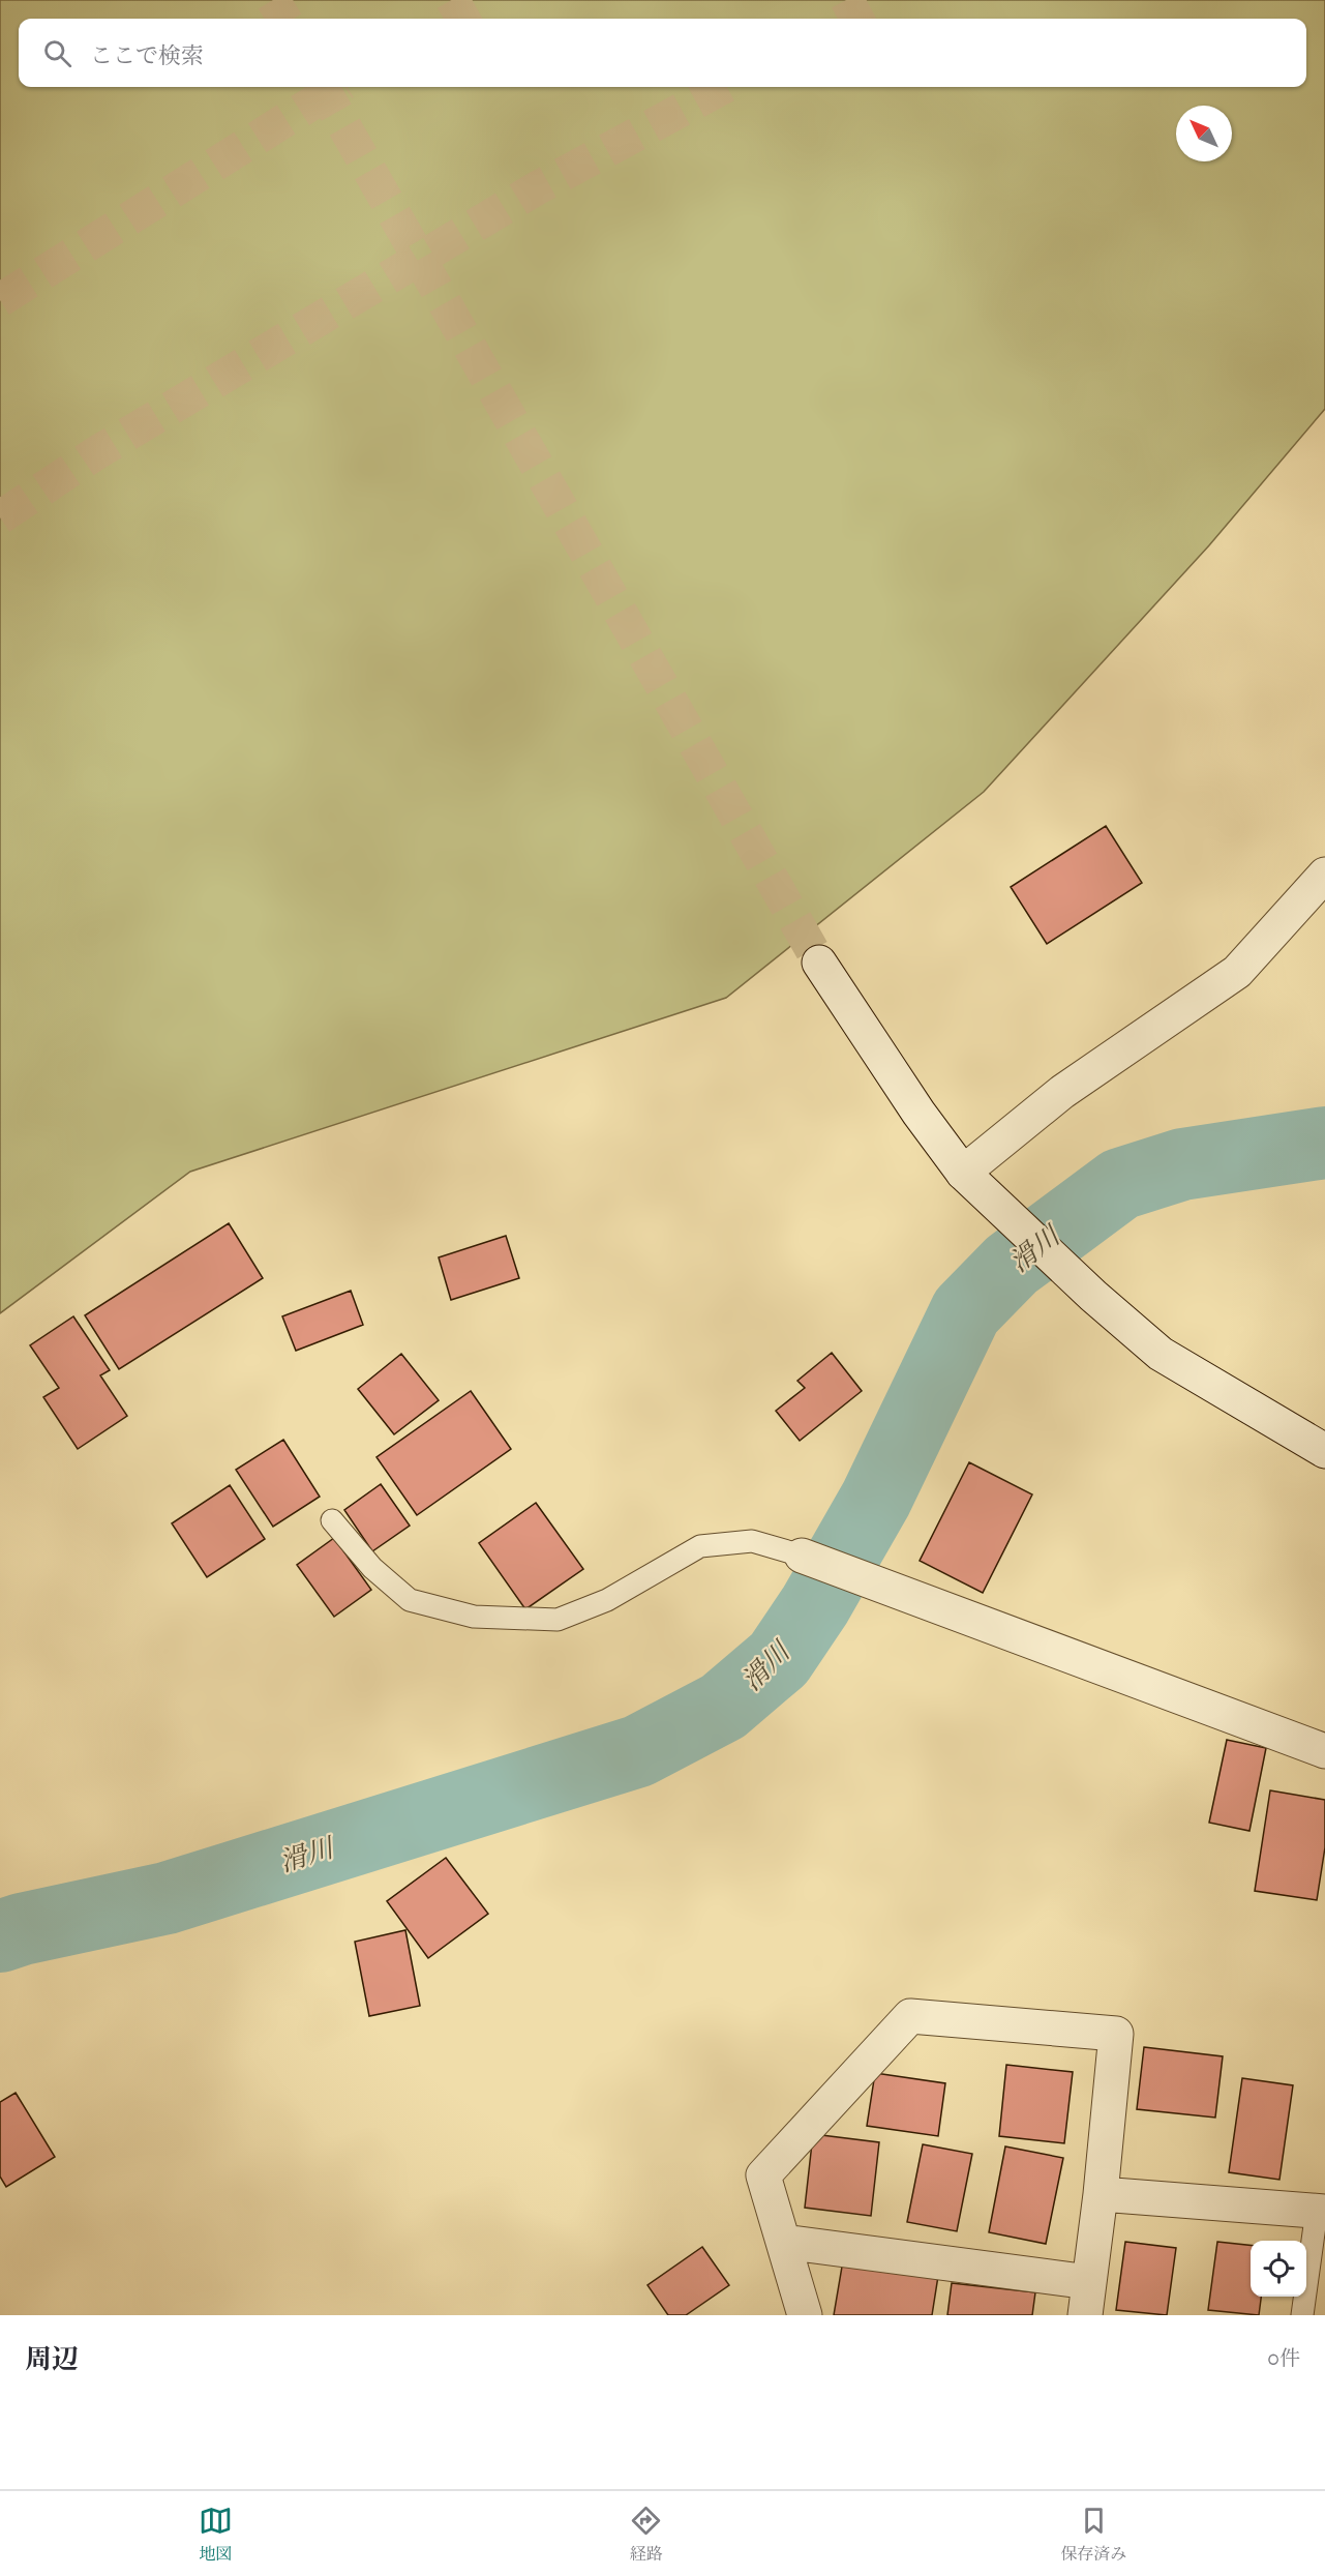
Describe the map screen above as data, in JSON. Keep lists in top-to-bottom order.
{
  "water": ["滑川"],
  "north": "top left",
  "page": {
    "search": "ここで検索",
    "heading": ["周辺", "0件"],
    "nav": ["地図", "経路", "保存済み"]
  }
}
